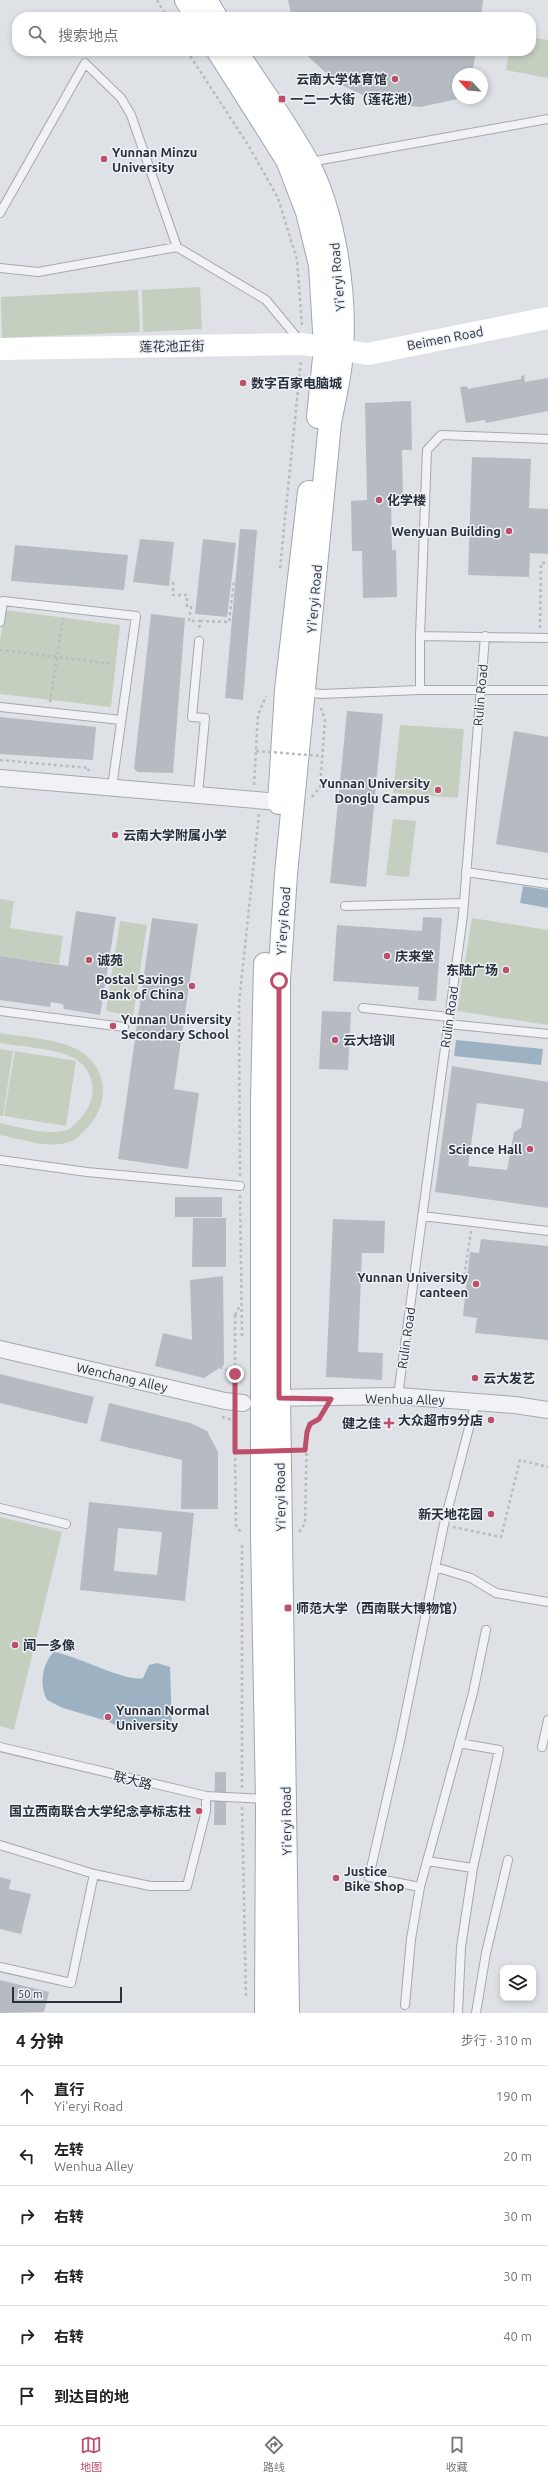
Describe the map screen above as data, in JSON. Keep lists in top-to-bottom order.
{
  "streets": {
    "main road": ["Yi'eryi Road", "Beimen Road", "莲花池正街"],
    "street": ["Wenchang Alley", "Wenhua Alley"],
    "lane": ["Rulin Road", "联大路"]
  },
  "crossings": [
    ["Yi'eryi Road", "Beimen Road"],
    ["Yi'eryi Road", "莲花池正街"],
    ["Yi'eryi Road", "Wenchang Alley"],
    ["Yi'eryi Road", "Wenhua Alley"],
    ["Yi'eryi Road", "联大路"],
    ["Beimen Road", "莲花池正街"],
    ["Rulin Road", "Wenhua Alley"],
    ["Wenchang Alley", "Wenhua Alley"]
  ],
  "places": {
    "other": [
      "云南大学体育馆",
      "Yunnan Minzu University",
      "数字百家电脑城",
      "化学楼",
      "Wenyuan Building",
      "Yunnan University Donglu Campus",
      "云南大学附属小学",
      "庆来堂",
      "诚苑",
      "东陆广场",
      "Postal Savings Bank of China",
      "Yunnan University Secondary School",
      "云大培训",
      "Science Hall",
      "Yunnan University canteen",
      "云大发艺",
      "大众超市9分店",
      "新天地花园",
      "闻一多像",
      "Yunnan Normal University",
      "国立西南联合大学纪念亭标志柱",
      "Justice Bike Shop"
    ],
    "transit": ["一二一大街（莲花池）", "师范大学（西南联大博物馆）"],
    "health": ["健之佳"]
  },
  "scale_bar": "50 m",
  "north": "top left",
  "page": {
    "search": "搜索地点",
    "scale": "50 m",
    "heading": ["4 分钟", "步行 · 310 m"],
    "list": [
      ["直行", "Yi'eryi Road", "190 m"],
      ["左转", "Wenhua Alley", "20 m"],
      ["右转", "30 m"],
      ["右转", "30 m"],
      ["右转", "40 m"],
      "到达目的地"
    ],
    "nav": ["地图", "路线", "收藏"]
  }
}
